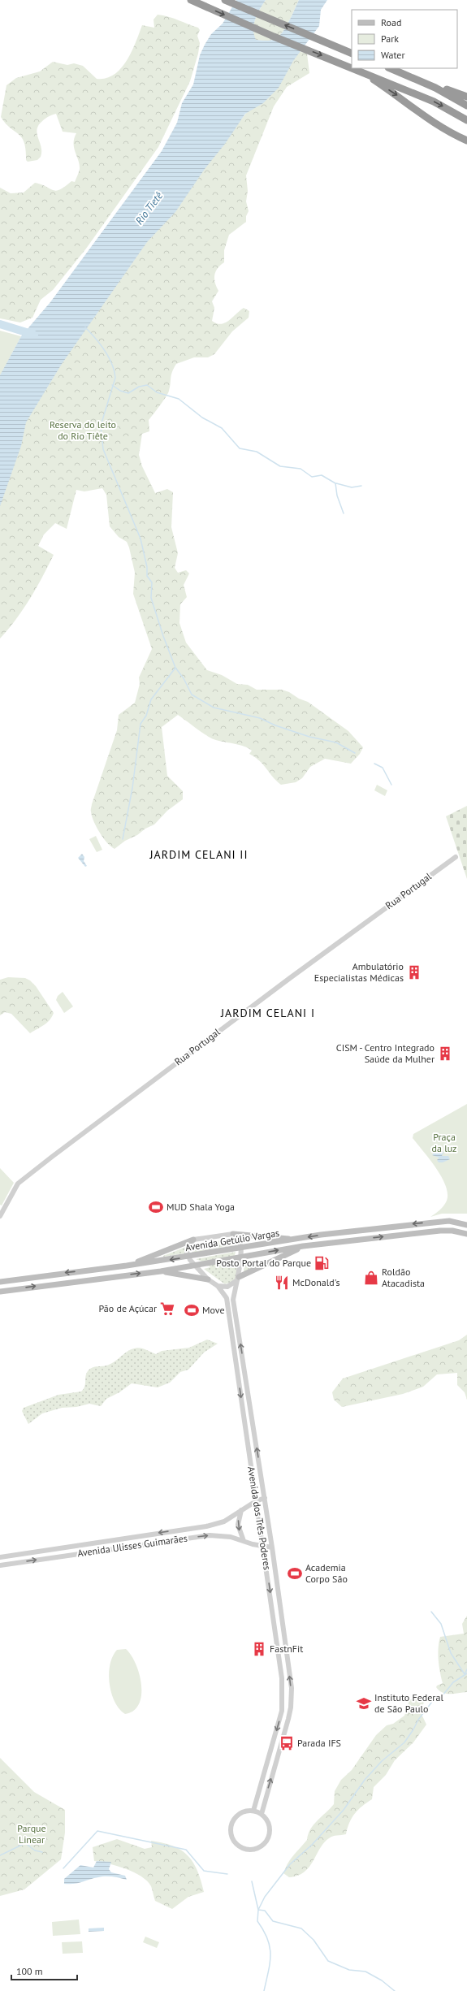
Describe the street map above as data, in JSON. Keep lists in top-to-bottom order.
{
  "streets": {
    "main road": ["Avenida Getúlio Vargas"],
    "street": ["Rua Portugal", "Avenida dos Três Poderes", "Avenida Ulisses Guimarães"]
  },
  "crossings": [
    ["Avenida Getúlio Vargas", "Avenida dos Três Poderes"],
    ["Avenida dos Três Poderes", "Avenida Ulisses Guimarães"]
  ],
  "districts": ["JARDIM CELANI II", "JARDIM CELANI I"],
  "water": ["Rio Tietê"],
  "parks": ["Reserva do leito do Rio Tiête", "Praça da luz", "Parque Linear"],
  "places": {
    "building": ["Ambulatório Especialistas Médicas", "CISM - Centro Integrado Saúde da Mulher", "FastnFit"],
    "sports": ["MUD Shala Yoga", "Move", "Academia Corpo São"],
    "fuel station": ["Posto Portal do Parque"],
    "shop": ["Roldão Atacadista"],
    "restaurant": ["McDonald's"],
    "supermarket": ["Pão de Açúcar"],
    "school or university": ["Instituto Federal de São Paulo"],
    "bus stop": ["Parada IFS"]
  },
  "legend": ["Road", "Park", "Water"],
  "scale_bar": "100 m"
}
